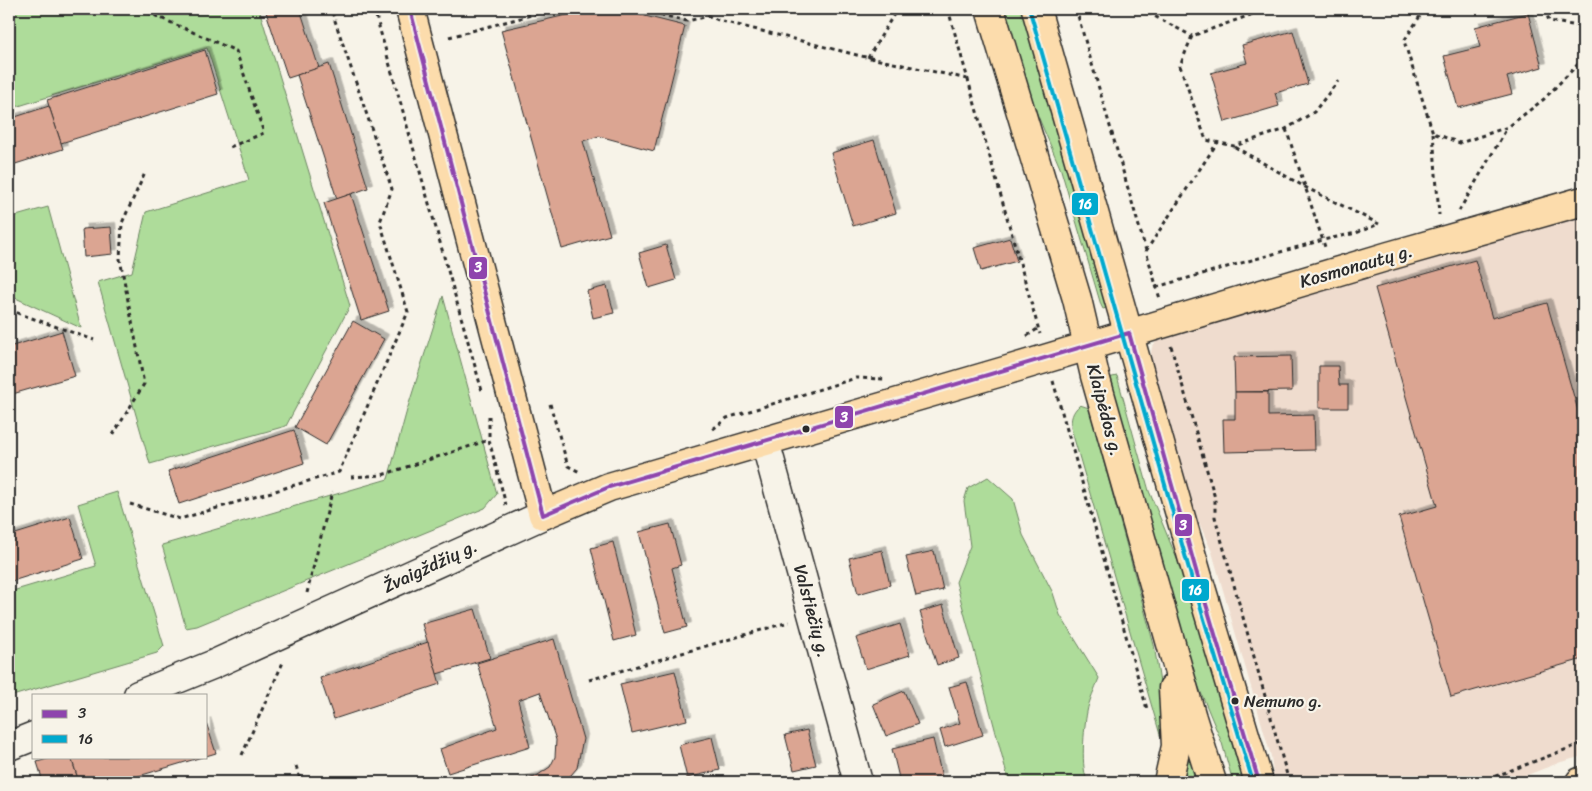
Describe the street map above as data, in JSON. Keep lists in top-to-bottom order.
{
  "streets": {
    "main road": ["Kosmonautų g.", "Klaipėdos g.", "Žvaigždžių g."],
    "street": ["Valstiečių g."]
  },
  "crossings": [
    ["Kosmonautų g.", "Žvaigždžių g."],
    ["Klaipėdos g.", "Žvaigždžių g."],
    ["Žvaigždžių g.", "Valstiečių g."]
  ],
  "places": ["Nemuno g."],
  "lines": ["transit line 3", "transit line 16"],
  "legend": ["3", "16"]
}
